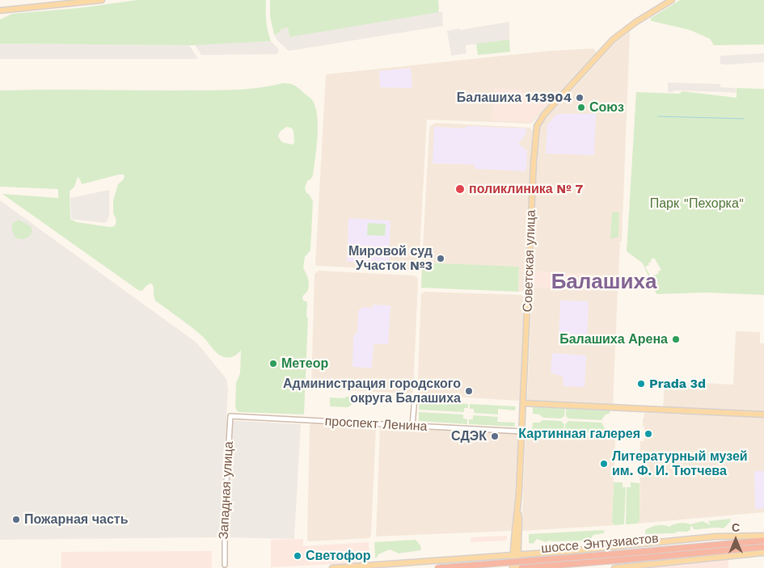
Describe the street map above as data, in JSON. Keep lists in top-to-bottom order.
{
  "streets": {
    "highway": ["шоссе Энтузиастов"],
    "main road": ["Советская улица"],
    "street": ["проспект Ленина", "Западная улица"]
  },
  "crossings": [
    ["Советская улица", "проспект Ленина"],
    ["проспект Ленина", "Западная улица"]
  ],
  "districts": ["Балашиха"],
  "parks": ["Парк \"Пехорка\""],
  "places": [
    "Балашиха 143904",
    "Союз",
    "поликлиника № 7",
    "Мировой суд Участок №3",
    "Балашиха Арена",
    "Метеор",
    "Prada 3d",
    "Администрация городского округа Балашиха",
    "Картинная галерея",
    "СДЭК",
    "Литературный музей им. Ф. И. Тютчева",
    "Пожарная часть",
    "Светофор"
  ],
  "north": "top"
}
